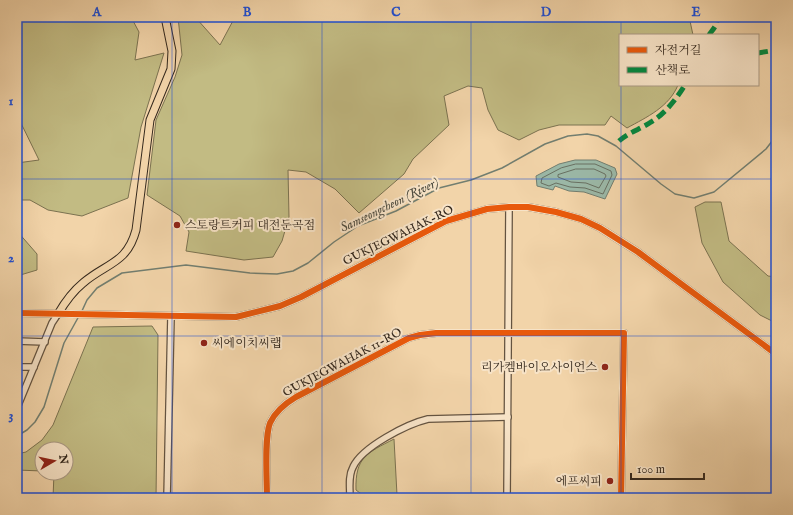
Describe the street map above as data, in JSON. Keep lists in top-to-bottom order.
{
  "streets": {
    "street": ["GUKJEGWAHAK-RO", "GUKJEGWAHAK 11-RO"]
  },
  "water": ["Samseongcheon (River)"],
  "places": [
    "스토랑트커피 대전둔곡점",
    "씨에이치씨랩",
    "리가켐바이오사이언스",
    "에프씨피"
  ],
  "legend": ["자전거길", "산책로"],
  "scale_bar": "100 m",
  "north": "right",
  "grid": {
    "columns": [
      "A",
      "B",
      "C",
      "D",
      "E"
    ],
    "rows": ["1", "2", "3"]
  }
}
